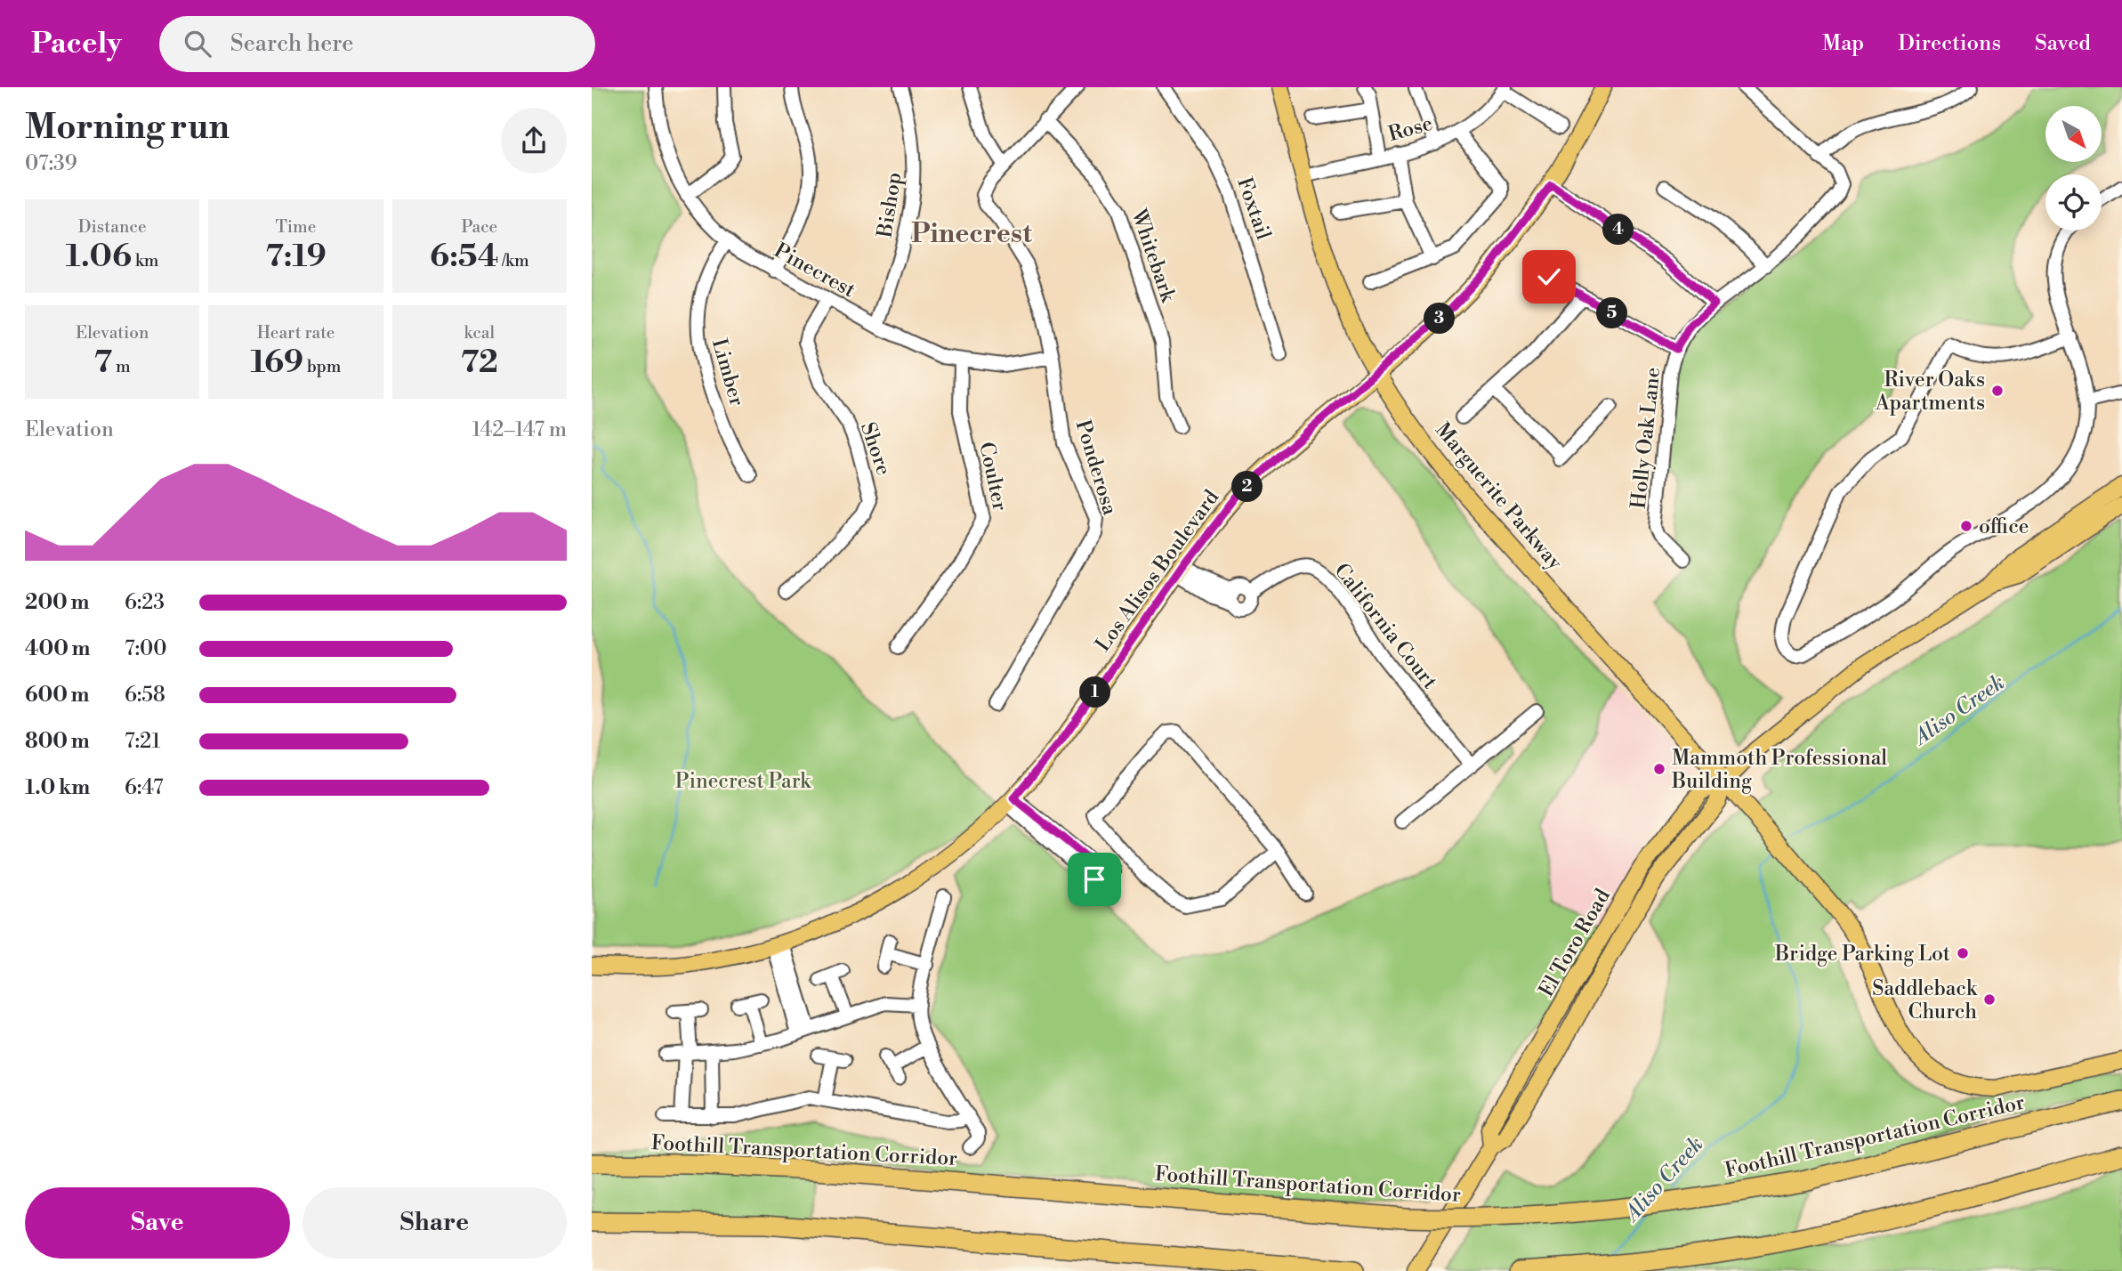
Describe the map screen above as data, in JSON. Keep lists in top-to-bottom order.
{
  "streets": {
    "highway": ["Foothill Transportation Corridor"],
    "main road": ["Marguerite Parkway", "Los Alisos Boulevard", "El Toro Road"],
    "street": [
      "Rose",
      "Bishop",
      "Foxtail",
      "Whitebark",
      "Pinecrest",
      "Limber",
      "Holly Oak Lane",
      "Shore",
      "Ponderosa",
      "Coulter",
      "California Court"
    ]
  },
  "crossings": [
    ["Rose", "Marguerite Parkway"],
    ["Bishop", "Pinecrest"],
    ["Pinecrest", "Limber"],
    ["Pinecrest", "Shore"],
    ["Pinecrest", "Ponderosa"],
    ["Pinecrest", "Coulter"],
    ["Marguerite Parkway", "Los Alisos Boulevard"],
    ["Marguerite Parkway", "El Toro Road"]
  ],
  "districts": ["Pinecrest"],
  "water": ["Aliso Creek"],
  "parks": ["Pinecrest Park"],
  "places": [
    "River Oaks Apartments",
    "office",
    "Mammoth Professional Building",
    "Bridge Parking Lot",
    "Saddleback Church"
  ],
  "north": "bottom right",
  "page": {
    "header": "Pacely",
    "search": "Search here",
    "nav": ["Map", "Directions", "Saved"],
    "heading": ["Morning run", "07:39"],
    "stats": [
      ["Distance", "1.06 km"],
      ["Time", "7:19"],
      ["Pace", "6:54 /km"],
      ["Elevation", "7 m"],
      ["Heart rate", "169 bpm"],
      ["kcal", "72"]
    ],
    "pins": [
      "4",
      "5",
      "3",
      "2",
      "1"
    ],
    "chart": ["Elevation", "142–147 m"],
    "list": [
      {
        "name": "200 m",
        "note": "6:23"
      },
      {
        "name": "400 m",
        "note": "7:00"
      },
      {
        "name": "600 m",
        "note": "6:58"
      },
      {
        "name": "800 m",
        "note": "7:21"
      },
      {
        "name": "1.0 km",
        "note": "6:47"
      }
    ],
    "buttons": ["Save", "Share"]
  }
}
